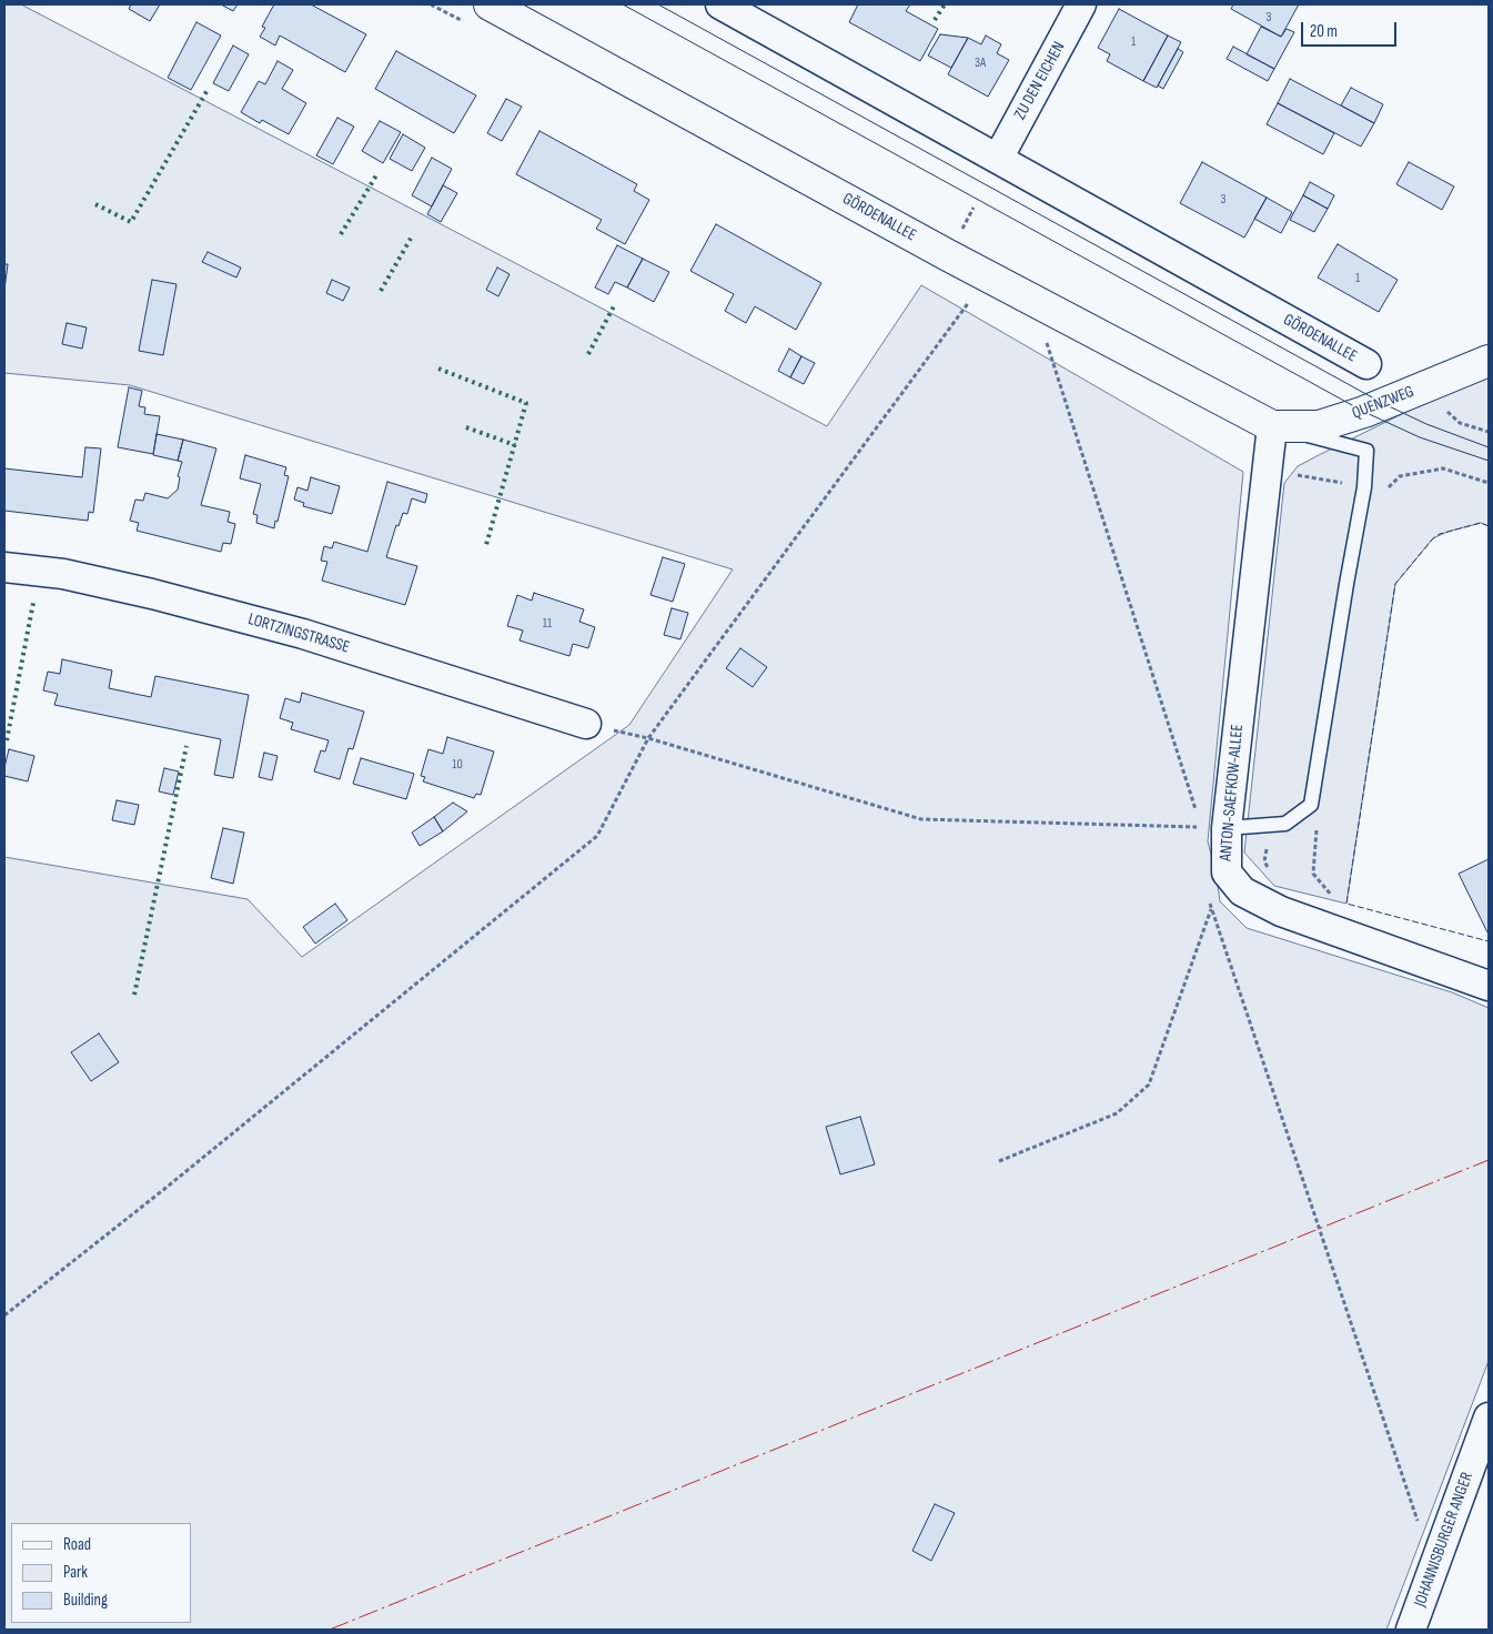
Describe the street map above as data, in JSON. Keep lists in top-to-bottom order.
{
  "streets": {
    "street": [
      "ZU DEN EICHEN",
      "GÖRDENALLEE",
      "QUENZWEG",
      "LORTZINGSTRASSE",
      "ANTON-SAEFKOW-ALLEE",
      "JOHANNISBURGER ANGER"
    ]
  },
  "crossings": [
    ["ZU DEN EICHEN", "GÖRDENALLEE"],
    ["GÖRDENALLEE", "QUENZWEG"],
    ["GÖRDENALLEE", "ANTON-SAEFKOW-ALLEE"],
    ["QUENZWEG", "ANTON-SAEFKOW-ALLEE"]
  ],
  "house_numbers": [
    "3",
    "1",
    "3A",
    "3",
    "1",
    "11",
    "10"
  ],
  "legend": ["Road", "Park", "Building"],
  "scale_bar": "20 m"
}
